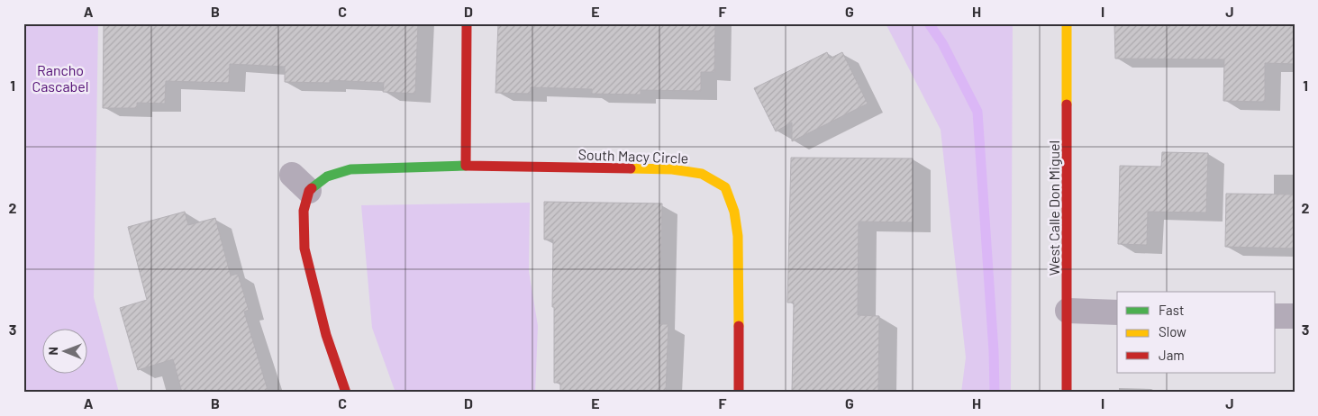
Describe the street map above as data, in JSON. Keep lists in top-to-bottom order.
{
  "streets": {
    "street": ["South Macy Circle", "West Calle Don Miguel"]
  },
  "parks": ["Rancho Cascabel"],
  "legend": ["Fast", "Slow", "Jam"],
  "north": "left",
  "grid": {
    "columns": [
      "A",
      "B",
      "C",
      "D",
      "E",
      "F",
      "G",
      "H",
      "I",
      "J"
    ],
    "rows": ["1", "2", "3"]
  }
}
